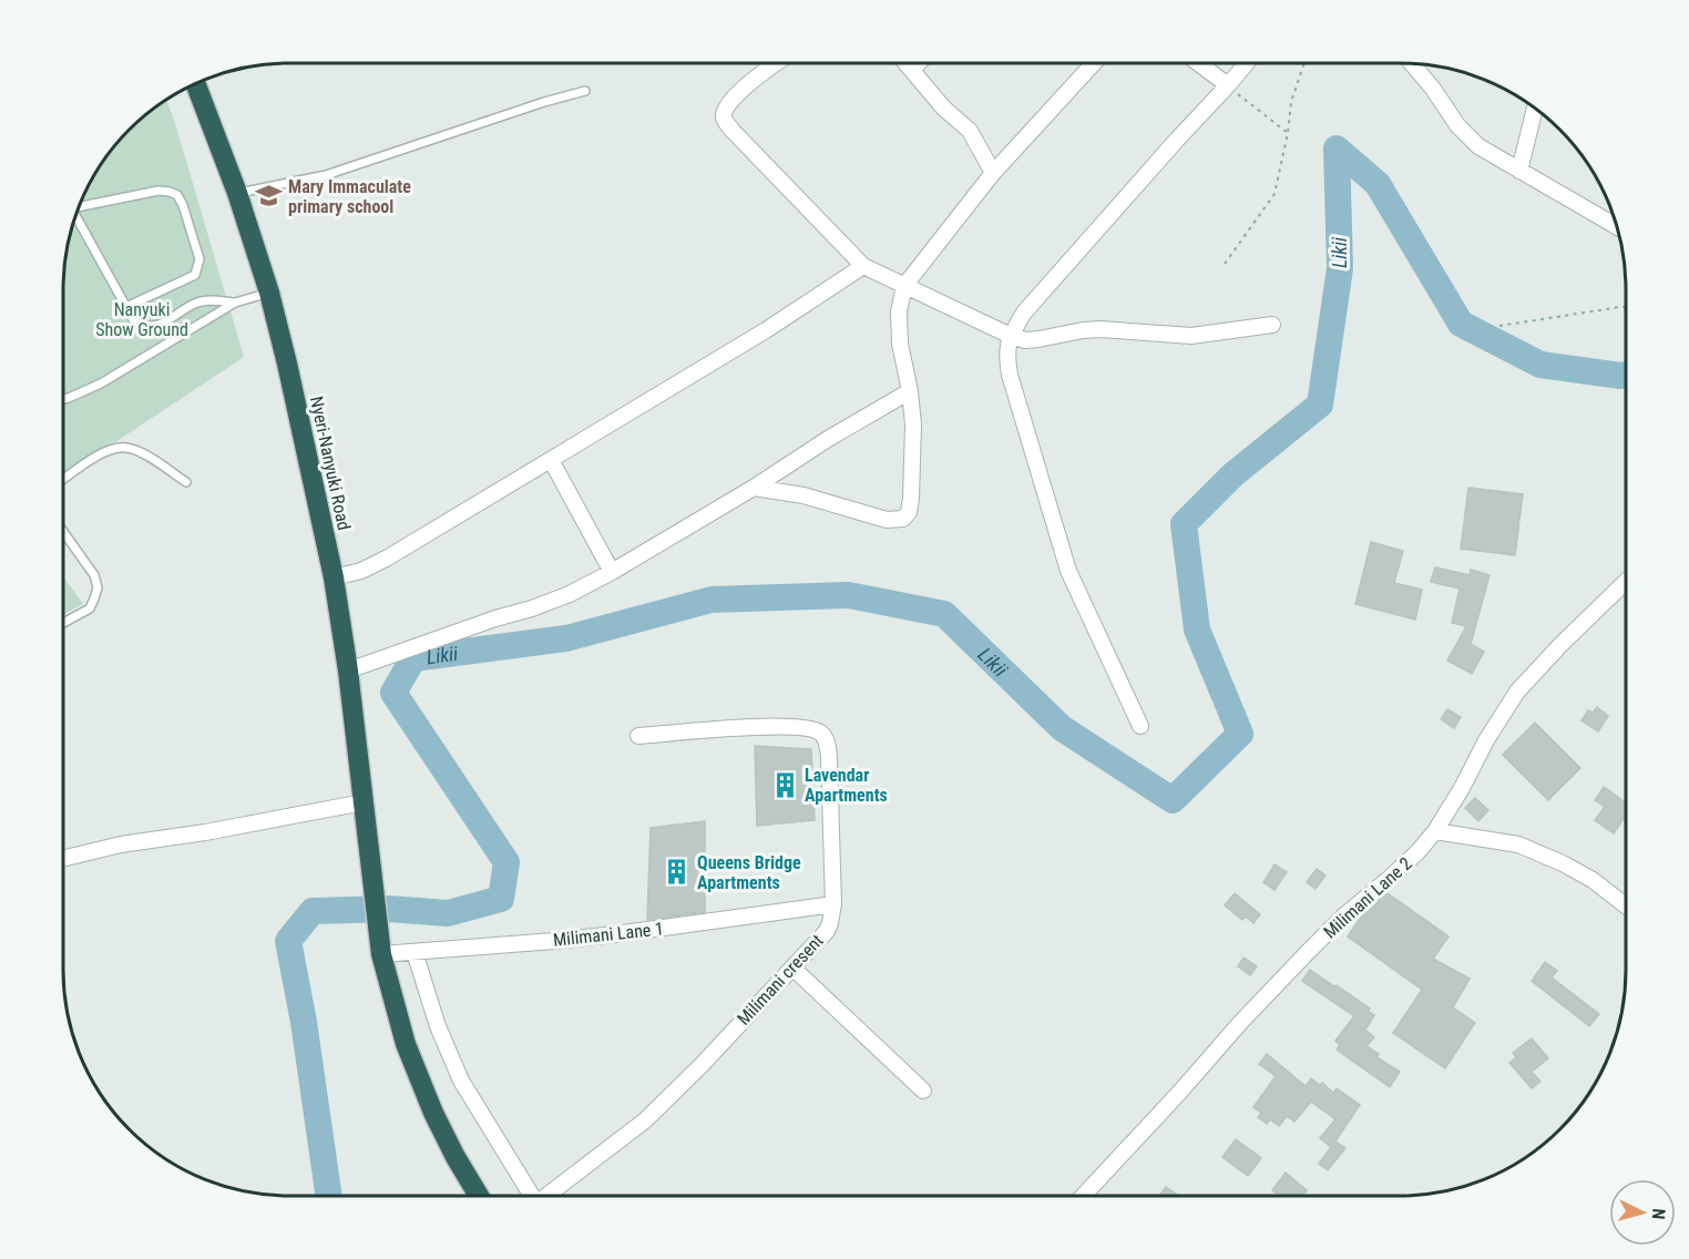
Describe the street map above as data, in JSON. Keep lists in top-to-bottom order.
{
  "streets": {
    "highway": ["Nyeri-Nanyuki Road"],
    "street": ["Milimani Lane 2", "Milimani Lane 1", "Milimani cresent"]
  },
  "crossings": [
    ["Nyeri-Nanyuki Road", "Milimani Lane 1"],
    ["Milimani Lane 1", "Milimani cresent"]
  ],
  "water": ["Likii"],
  "parks": ["Nanyuki Show Ground"],
  "places": {
    "school or university": ["Mary Immaculate primary school"],
    "building": ["Lavendar Apartments", "Queens Bridge Apartments"]
  },
  "north": "right"
}
